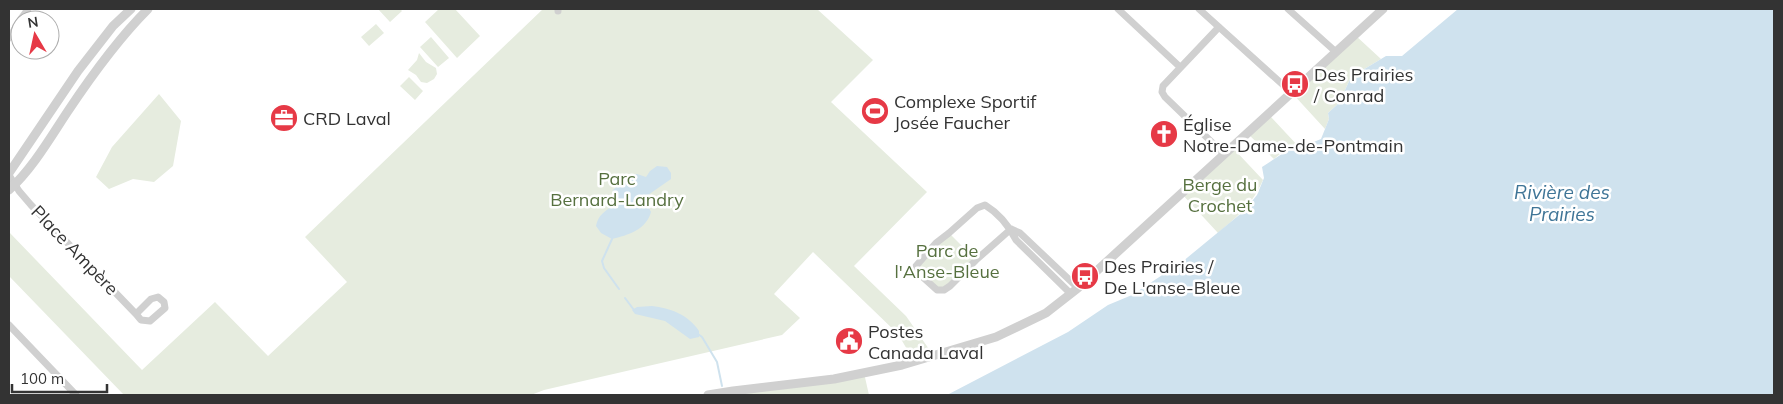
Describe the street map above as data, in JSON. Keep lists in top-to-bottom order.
{
  "streets": {
    "street": ["Place Ampère"]
  },
  "water": ["Rivière des Prairies"],
  "parks": ["Parc Bernard-Landry", "Berge du Crochet", "Parc de l'Anse-Bleue"],
  "places": {
    "bus stop": ["Des Prairies / Conrad", "Des Prairies / De L'anse-Bleue"],
    "sports": ["Complexe Sportif Josée Faucher"],
    "office": ["CRD Laval"],
    "church": ["Église Notre-Dame-de-Pontmain"],
    "public building": ["Postes Canada Laval"]
  },
  "scale_bar": "100 m",
  "north": "top"
}
